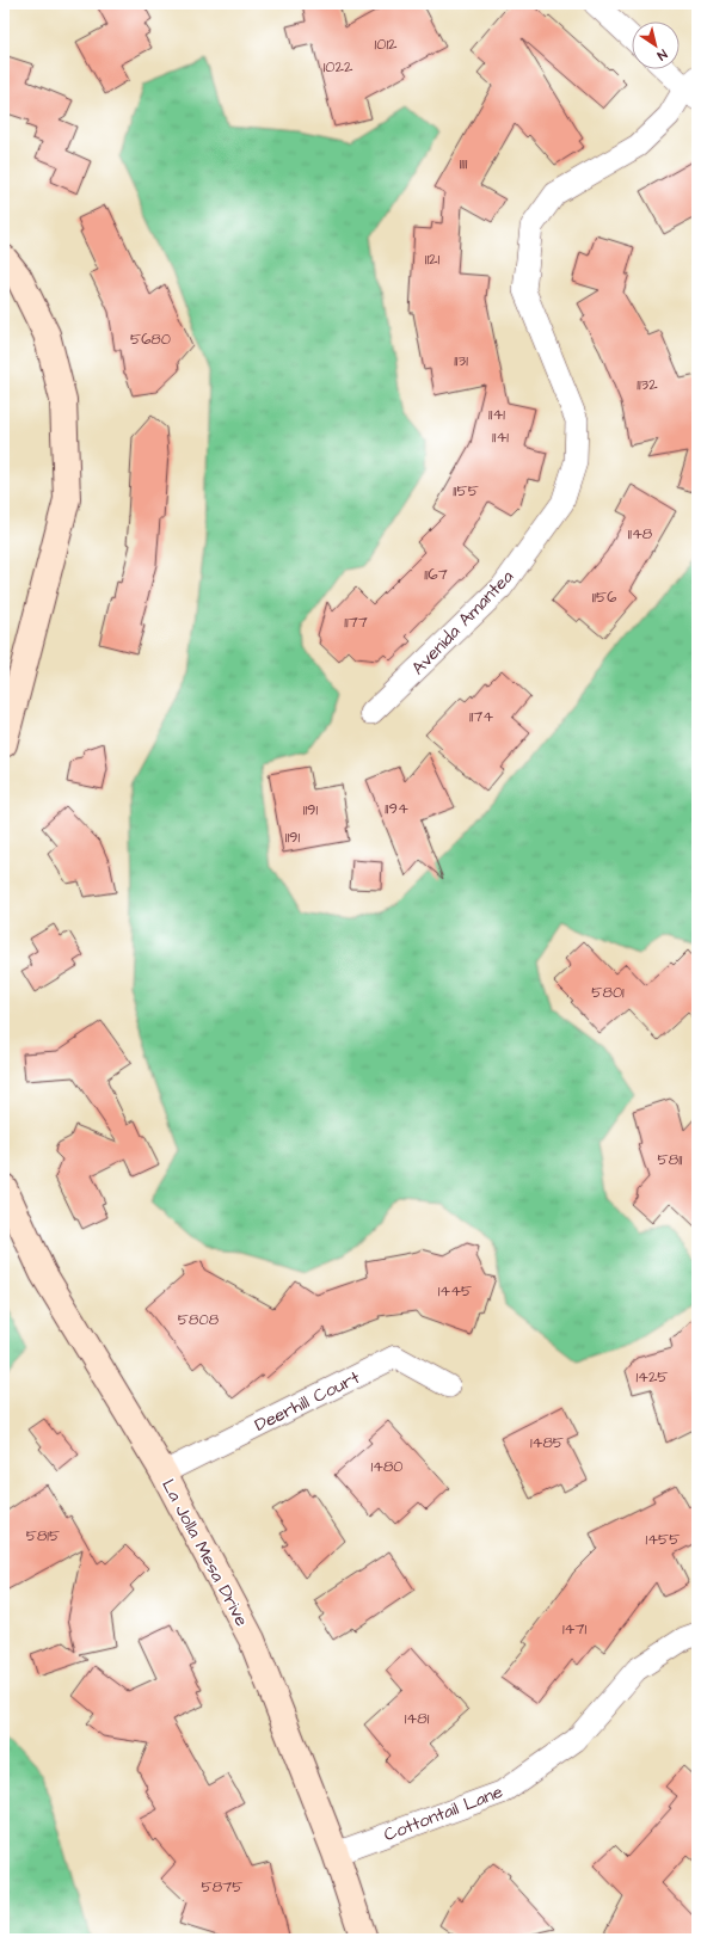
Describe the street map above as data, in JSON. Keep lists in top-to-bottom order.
{
  "streets": {
    "street": [
      "Avenida Amantea",
      "Deerhill Court",
      "La Jolla Mesa Drive",
      "Cottontail Lane"
    ]
  },
  "crossings": [
    ["Deerhill Court", "La Jolla Mesa Drive"],
    ["La Jolla Mesa Drive", "Cottontail Lane"]
  ],
  "house_numbers": [
    "1012",
    "1022",
    "1111",
    "1121",
    "5680",
    "1131",
    "1132",
    "1141",
    "1141",
    "1155",
    "1148",
    "1167",
    "1156",
    "1177",
    "1174",
    "1194",
    "1191",
    "1191",
    "5801",
    "5811",
    "1445",
    "5808",
    "1425",
    "1485",
    "1480",
    "5815",
    "1455",
    "1471",
    "1481",
    "5875"
  ],
  "north": "bottom right"
}
